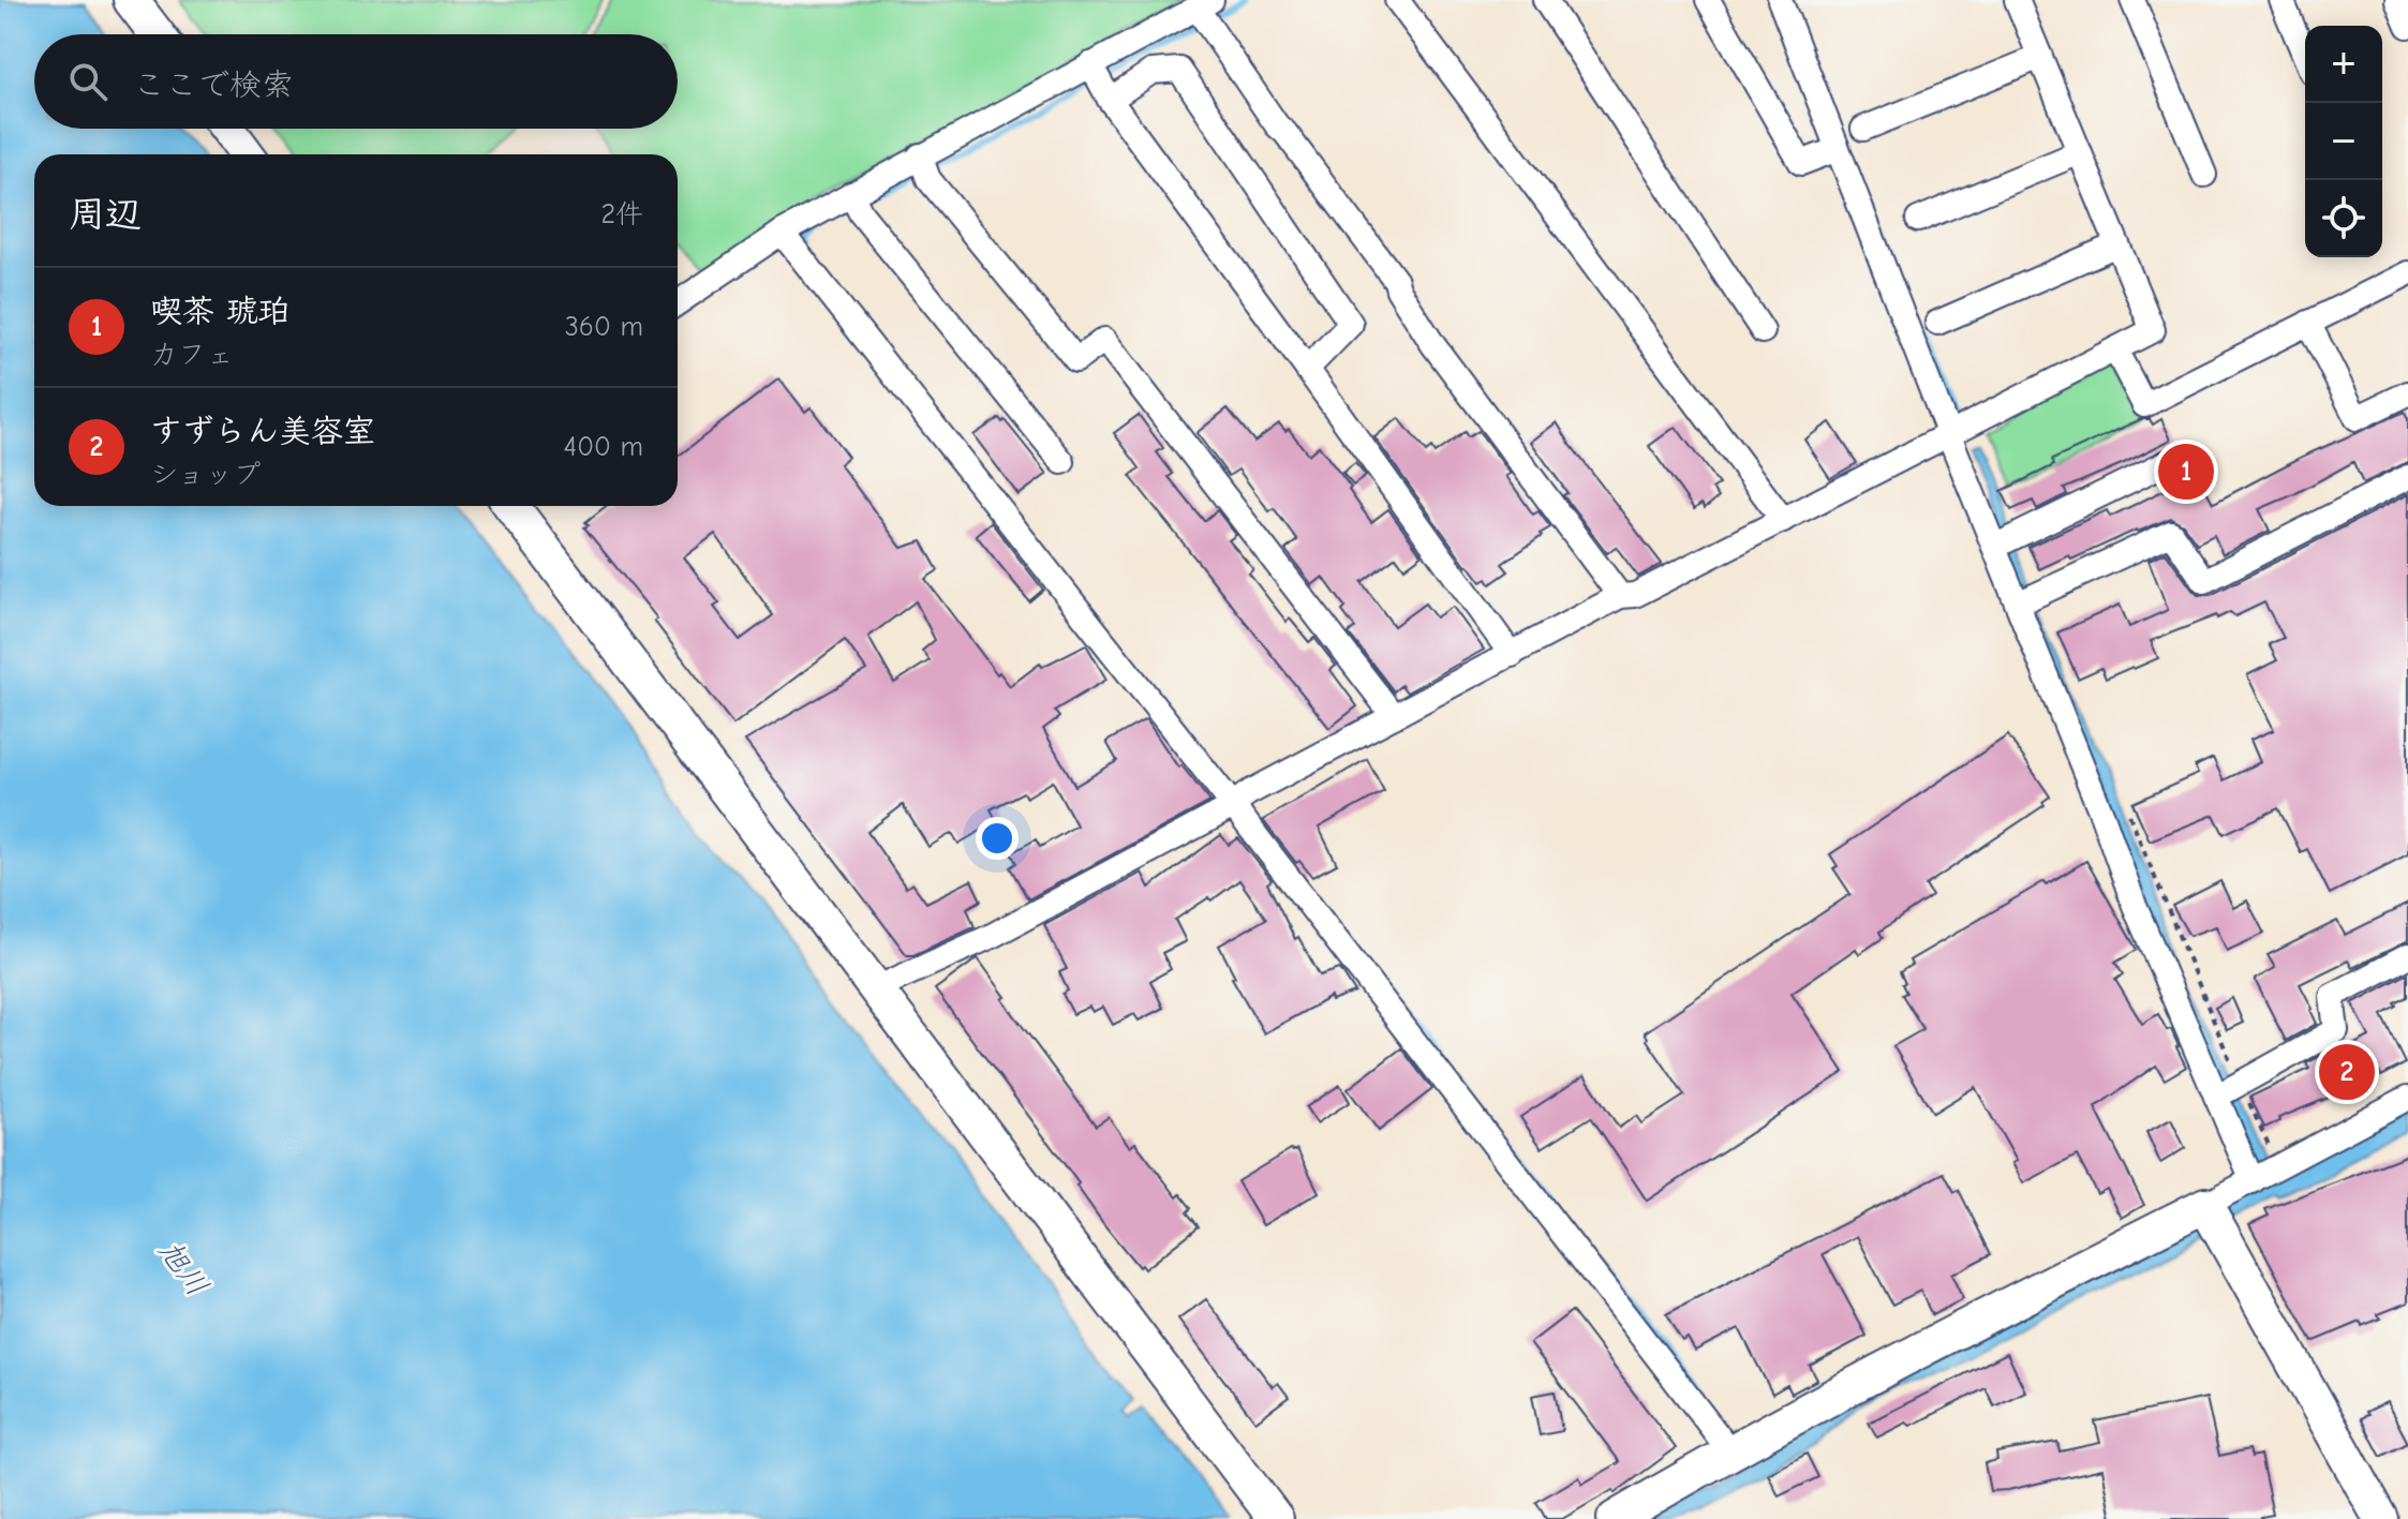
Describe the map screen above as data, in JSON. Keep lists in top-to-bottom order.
{
  "water": ["旭川"],
  "page": {
    "map_buttons": ["+", "−"],
    "search": "ここで検索",
    "heading": ["周辺", "2件"],
    "list": [
      {
        "mark": "1",
        "name": "喫茶 琥珀",
        "note": "カフェ",
        "value": "360 m"
      },
      {
        "mark": "2",
        "name": "すずらん美容室",
        "note": "ショップ",
        "value": "400 m"
      }
    ],
    "pins": ["1", "2"]
  }
}
